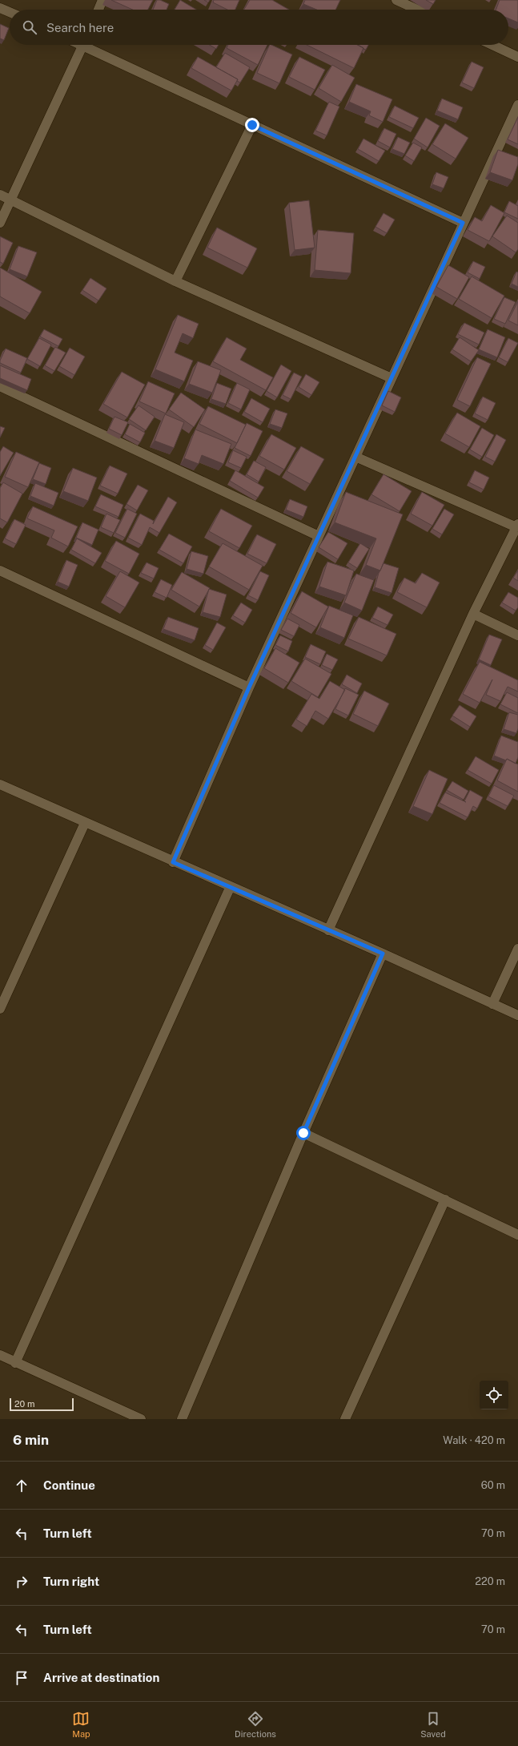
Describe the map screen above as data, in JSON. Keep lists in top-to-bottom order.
{
  "scale_bar": "20 m",
  "page": {
    "search": "Search here",
    "scale": "20 m",
    "heading": ["6 min", "Walk · 420 m"],
    "list": [
      ["Continue", "60 m"],
      ["Turn left", "70 m"],
      ["Turn right", "220 m"],
      ["Turn left", "70 m"],
      "Arrive at destination"
    ],
    "nav": ["Map", "Directions", "Saved"]
  }
}
